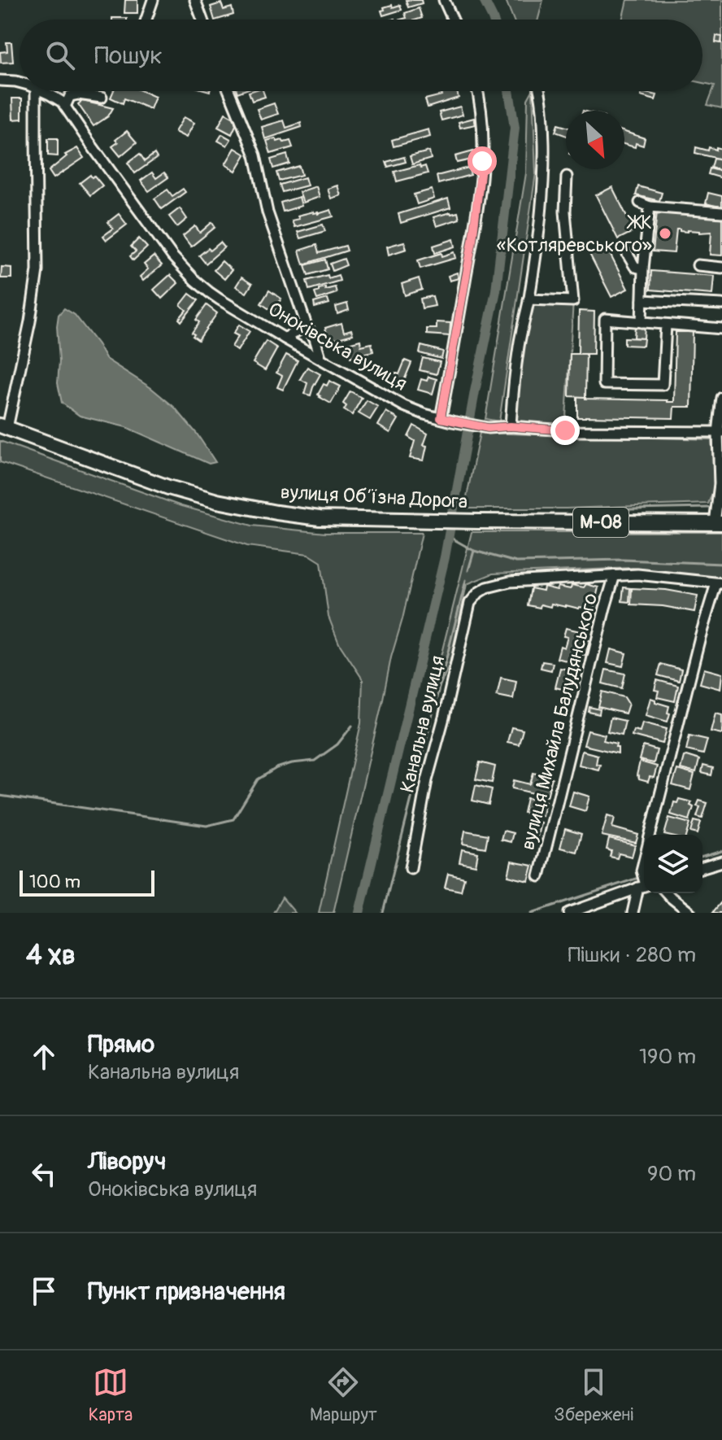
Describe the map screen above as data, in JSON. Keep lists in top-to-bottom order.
{
  "streets": {
    "highway": ["вулиця Обʼїзна Дорога", "М-08"],
    "street": ["Оноківська вулиця", "вулиця Михайла Балудянського", "Канальна вулиця"]
  },
  "crossings": [
    ["вулиця Михайла Балудянського", "Канальна вулиця"]
  ],
  "places": ["ЖК «Котляревського»"],
  "scale_bar": "100 m",
  "north": "bottom right",
  "page": {
    "search": "Пошук",
    "scale": "100 m",
    "heading": ["4 хв", "Пішки · 280 m"],
    "list": [
      ["Прямо", "Канальна вулиця", "190 m"],
      ["Ліворуч", "Оноківська вулиця", "90 m"],
      "Пункт призначення"
    ],
    "nav": ["Карта", "Маршрут", "Збережені"]
  }
}
